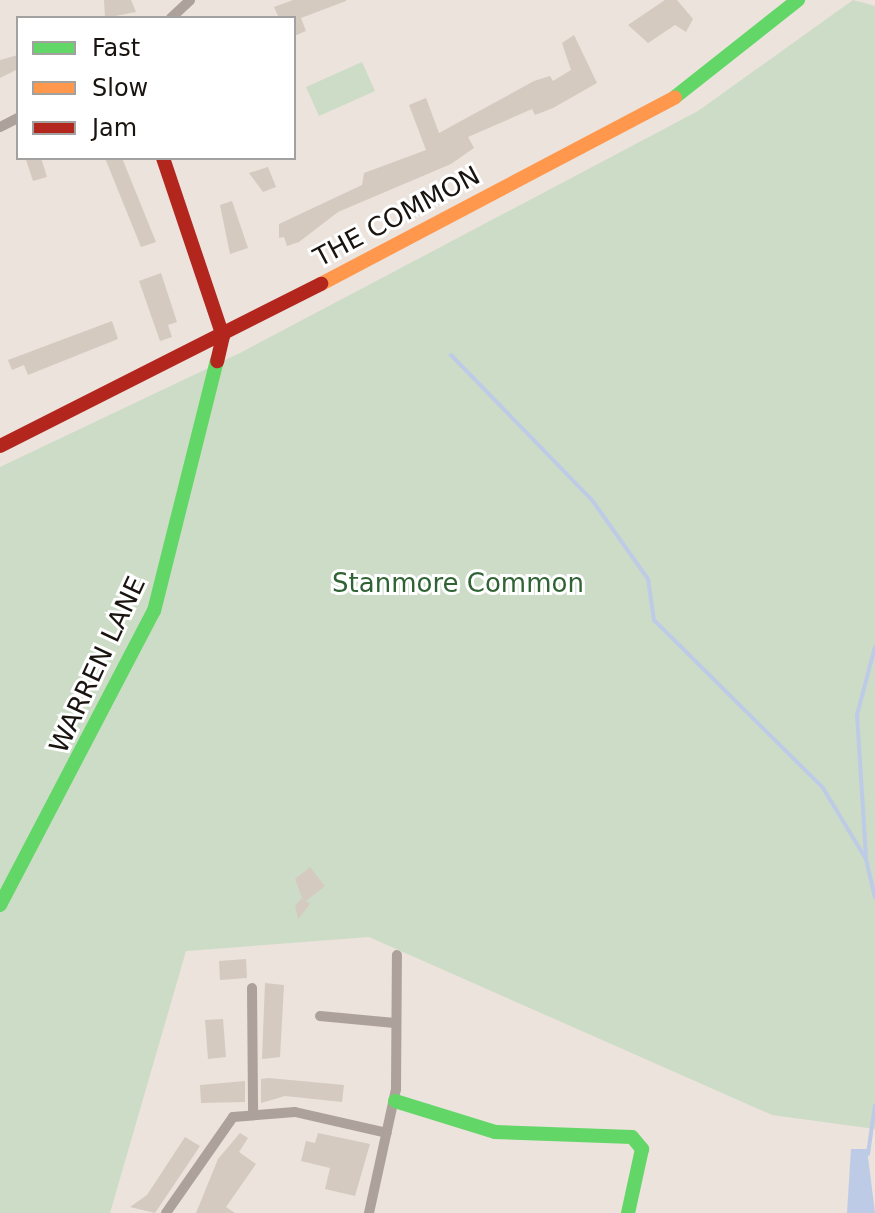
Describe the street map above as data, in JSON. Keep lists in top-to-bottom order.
{
  "streets": {
    "street": ["THE COMMON", "WARREN LANE"]
  },
  "crossings": [
    ["THE COMMON", "WARREN LANE"]
  ],
  "parks": ["Stanmore Common"],
  "legend": ["Fast", "Slow", "Jam"]
}
